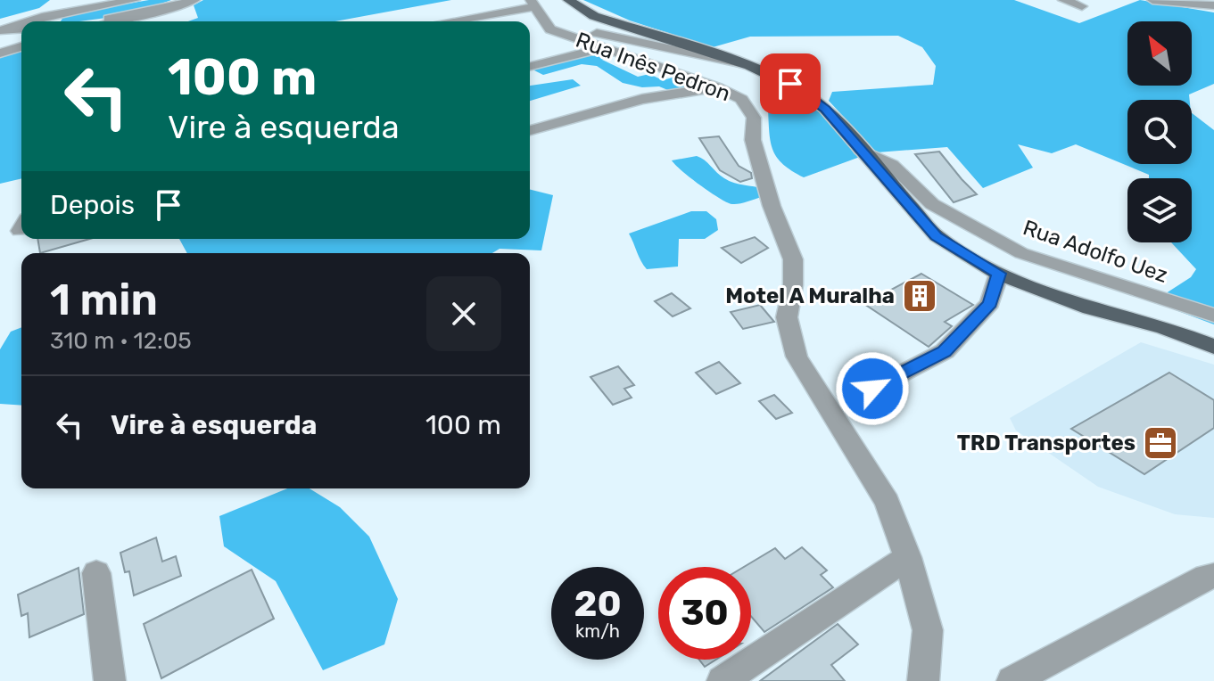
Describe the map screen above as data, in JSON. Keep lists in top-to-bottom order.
{
  "streets": {
    "street": ["Rua Inês Pedron", "Rua Adolfo Uez"]
  },
  "places": {
    "building": ["Motel A Muralha"],
    "office": ["TRD Transportes"]
  },
  "north": "top left",
  "page": {
    "turn": ["100 m", "Vire à esquerda"],
    "then": "Depois",
    "heading": ["1 min", "310 m · 12:05"],
    "list": [
      {
        "name": "Vire à esquerda",
        "value": "100 m"
      }
    ],
    "speed": "20 km/h",
    "limit": "30"
  }
}
